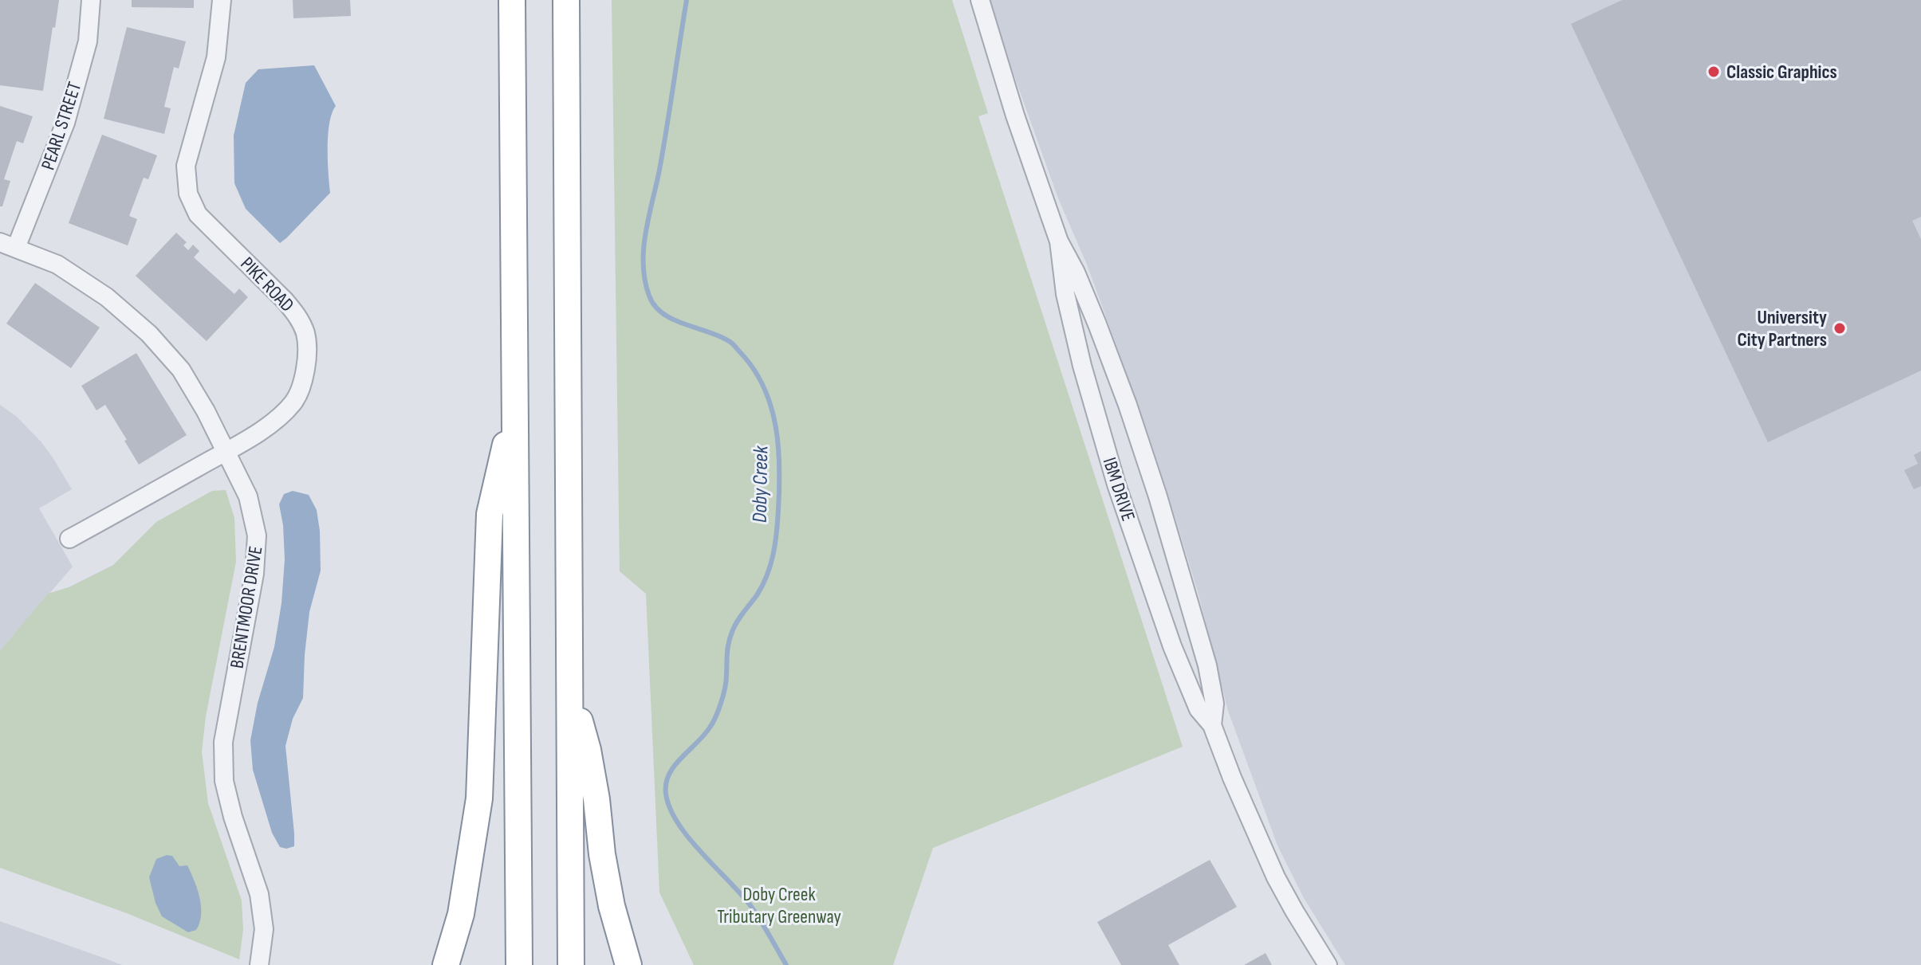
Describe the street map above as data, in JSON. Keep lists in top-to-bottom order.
{
  "streets": {
    "street": [
      "PEARL STREET",
      "PIKE ROAD",
      "IBM DRIVE",
      "BRENTMOOR DRIVE"
    ]
  },
  "crossings": [
    ["PEARL STREET", "BRENTMOOR DRIVE"],
    ["PIKE ROAD", "BRENTMOOR DRIVE"]
  ],
  "water": ["Doby Creek"],
  "parks": ["Doby Creek Tributary Greenway"],
  "places": ["Classic Graphics", "University City Partners"]
}
